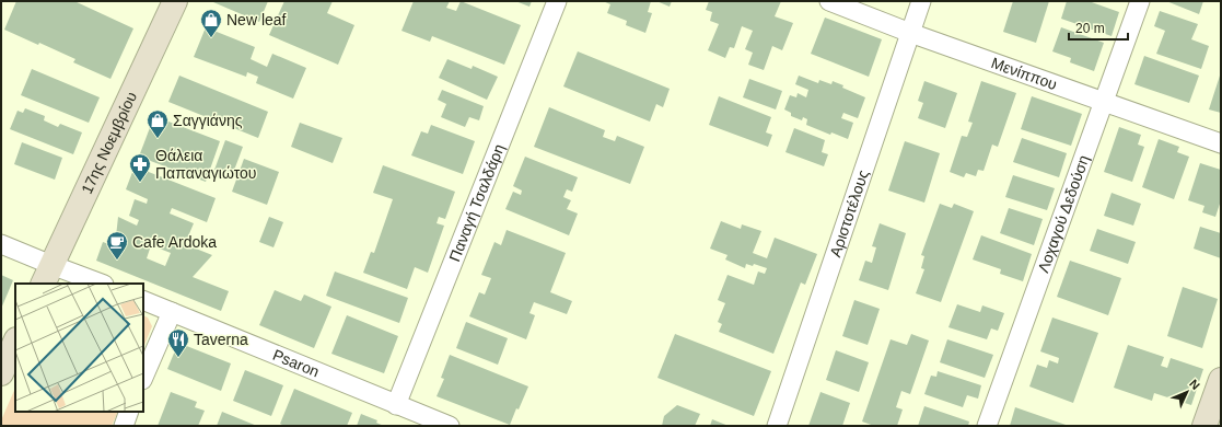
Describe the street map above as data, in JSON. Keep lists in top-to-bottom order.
{
  "streets": {
    "street": [
      "Μενίππου",
      "17ης Νοεμβρίου",
      "Παναγή Τσαλδάρη",
      "Αριστοτέλους",
      "Λοχαγού Δεδούση",
      "Psaron"
    ]
  },
  "crossings": [
    ["Μενίππου", "Αριστοτέλους"],
    ["Μενίππου", "Λοχαγού Δεδούση"],
    ["Παναγή Τσαλδάρη", "Psaron"]
  ],
  "places": {
    "shop": ["New leaf", "Σαγγιάνης"],
    "pharmacy": ["Θάλεια Παπαναγιώτου"],
    "cafe": ["Cafe Ardoka"],
    "restaurant": ["Taverna"]
  },
  "scale_bar": "20 m",
  "north": "top right"
}
